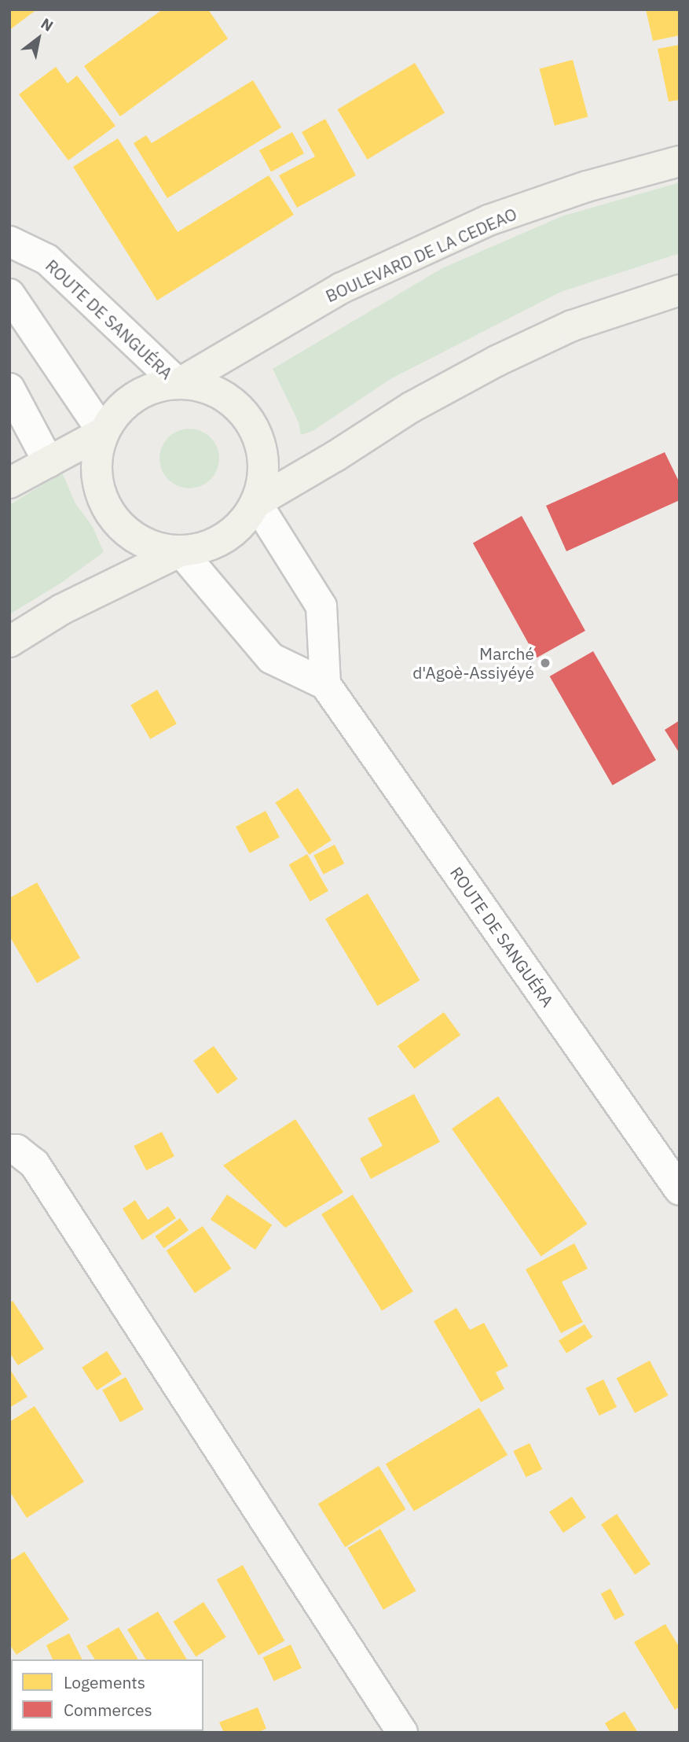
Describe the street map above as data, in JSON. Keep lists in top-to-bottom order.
{
  "streets": {
    "main road": ["BOULEVARD DE LA CEDEAO"],
    "street": ["ROUTE DE SANGUÉRA"]
  },
  "crossings": [
    ["BOULEVARD DE LA CEDEAO", "ROUTE DE SANGUÉRA"]
  ],
  "places": ["Marché d'Agoè-Assiyéyé"],
  "legend": ["Logements", "Commerces"],
  "north": "top right"
}
